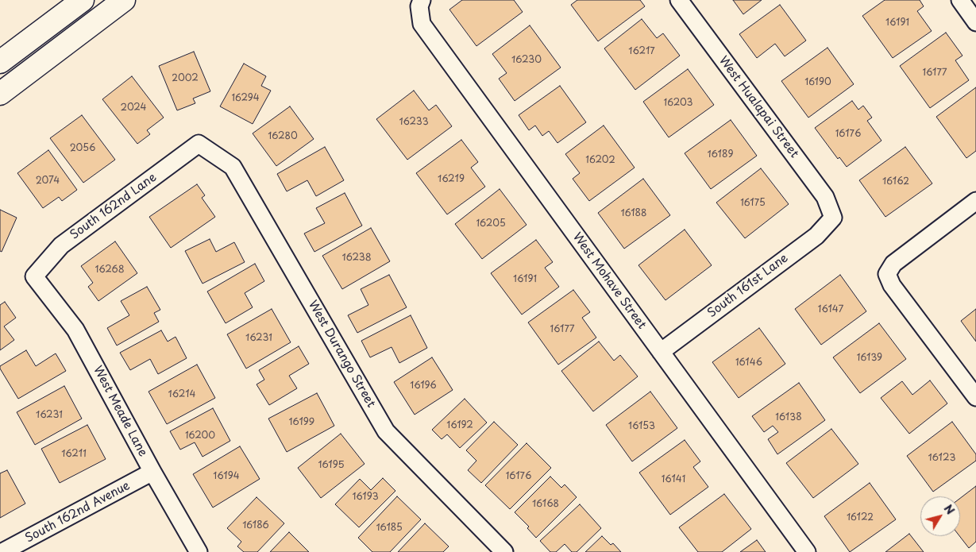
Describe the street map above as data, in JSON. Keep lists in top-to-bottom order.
{
  "streets": {
    "street": [
      "West Hualapai Street",
      "South 162nd Lane",
      "West Mohave Street",
      "South 161st Lane",
      "West Durango Street",
      "West Meade Lane",
      "South 162nd Avenue"
    ]
  },
  "crossings": [
    ["West Hualapai Street", "South 161st Lane"],
    ["South 162nd Lane", "West Durango Street"],
    ["South 162nd Lane", "West Meade Lane"],
    ["West Mohave Street", "South 161st Lane"],
    ["West Meade Lane", "South 162nd Avenue"]
  ],
  "house_numbers": [
    "16191",
    "16217",
    "16230",
    "16177",
    "2002",
    "16190",
    "16294",
    "16203",
    "2024",
    "16233",
    "16176",
    "16280",
    "2056",
    "16189",
    "16202",
    "16219",
    "2074",
    "16162",
    "16175",
    "16188",
    "16205",
    "16238",
    "16268",
    "16191",
    "16147",
    "16177",
    "16231",
    "16139",
    "16146",
    "16196",
    "16214",
    "16231",
    "16138",
    "16199",
    "16192",
    "16153",
    "16200",
    "16211",
    "16123",
    "16195",
    "16194",
    "16176",
    "16141",
    "16193",
    "16168",
    "16122",
    "16186",
    "16185"
  ],
  "north": "top right"
}
